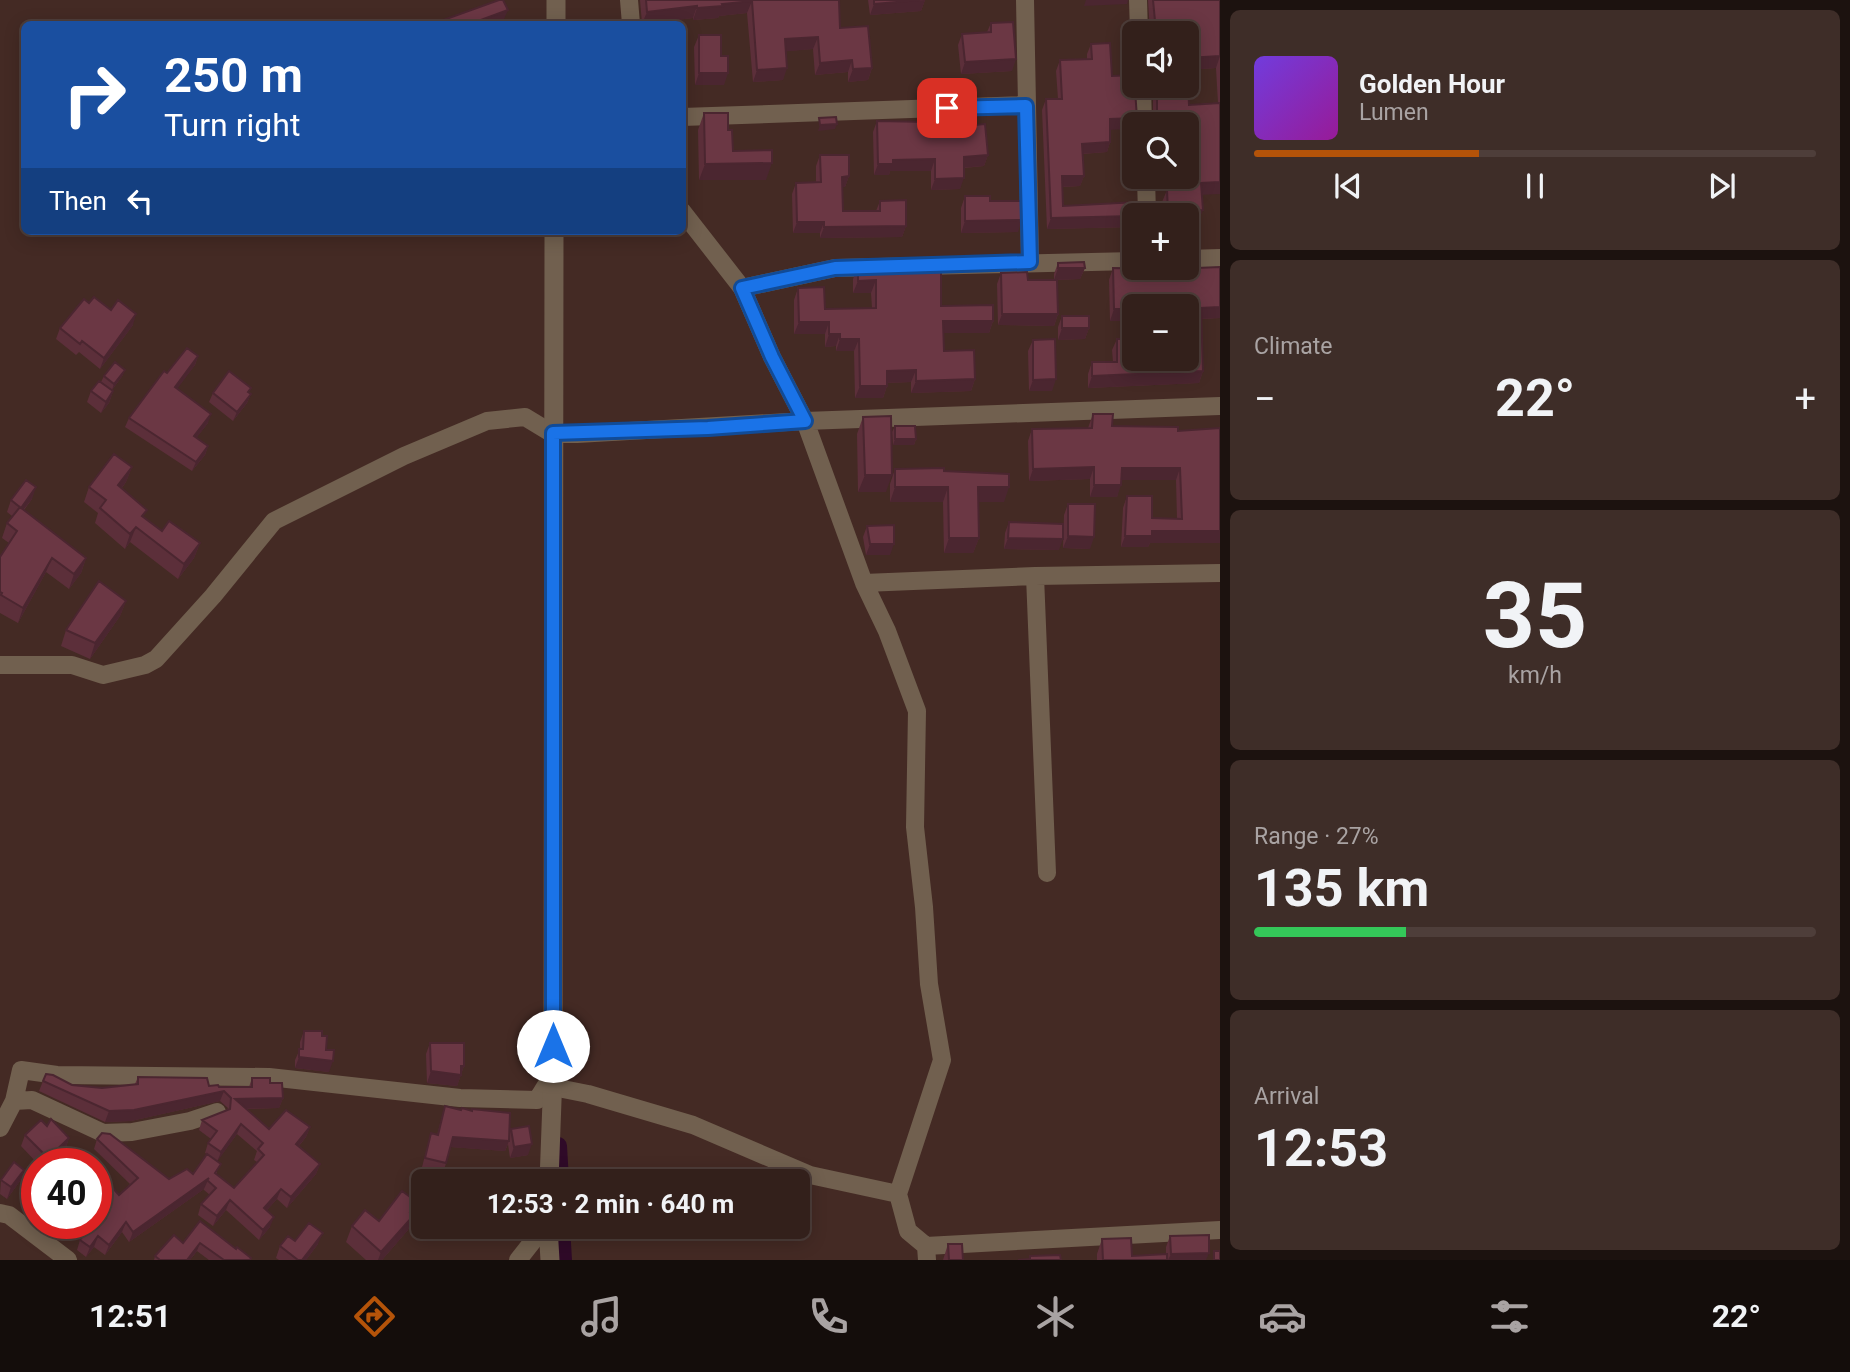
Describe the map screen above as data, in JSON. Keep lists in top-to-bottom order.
{
  "page": {
    "map_buttons": ["+", "−"],
    "turn": ["250 m", "Turn right"],
    "song": ["Golden Hour", "Lumen"],
    "then": "Then",
    "tile": [
      "Climate",
      ["35", "km/h"],
      ["Range · 27%", "135 km"],
      ["Arrival", "12:53"]
    ],
    "heat": ["−", "22°", "+"],
    "limit": "40",
    "trip": "12:53 · 2 min · 640 m",
    "tabs": ["12:51", "22°"]
  }
}
